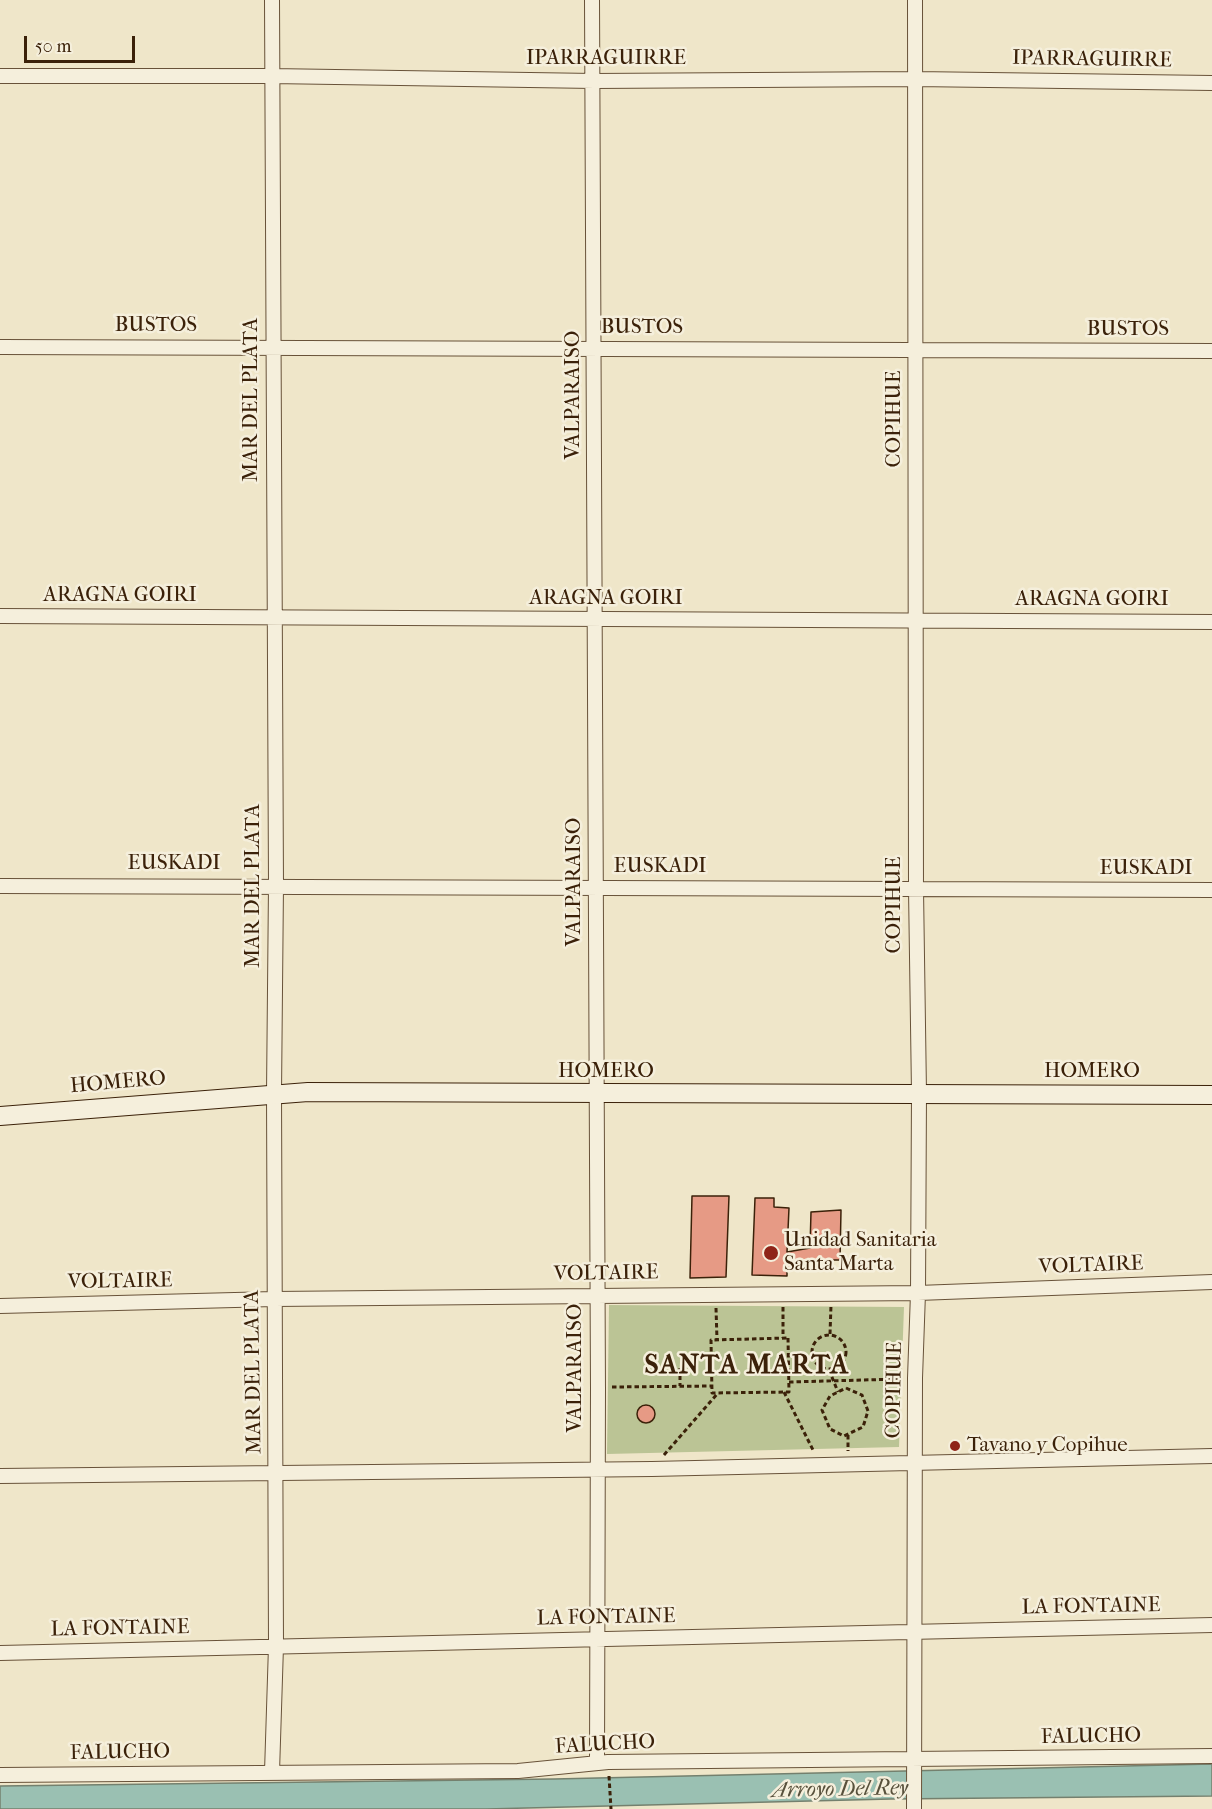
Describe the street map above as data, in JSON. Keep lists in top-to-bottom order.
{
  "streets": {
    "main road": ["HOMERO"],
    "street": [
      "IPARRAGUIRRE",
      "BUSTOS",
      "VALPARAISO",
      "MAR DEL PLATA",
      "COPIHUE",
      "ARAGNA GOIRI",
      "EUSKADI",
      "VOLTAIRE",
      "LA FONTAINE",
      "FALUCHO"
    ]
  },
  "crossings": [
    ["IPARRAGUIRRE", "VALPARAISO"],
    ["IPARRAGUIRRE", "MAR DEL PLATA"],
    ["IPARRAGUIRRE", "COPIHUE"],
    ["BUSTOS", "VALPARAISO"],
    ["BUSTOS", "MAR DEL PLATA"],
    ["BUSTOS", "COPIHUE"],
    ["VALPARAISO", "ARAGNA GOIRI"],
    ["VALPARAISO", "EUSKADI"],
    ["VALPARAISO", "HOMERO"],
    ["VALPARAISO", "VOLTAIRE"],
    ["VALPARAISO", "LA FONTAINE"],
    ["VALPARAISO", "FALUCHO"],
    ["MAR DEL PLATA", "ARAGNA GOIRI"],
    ["MAR DEL PLATA", "EUSKADI"],
    ["MAR DEL PLATA", "HOMERO"],
    ["MAR DEL PLATA", "VOLTAIRE"],
    ["MAR DEL PLATA", "LA FONTAINE"],
    ["MAR DEL PLATA", "FALUCHO"],
    ["COPIHUE", "ARAGNA GOIRI"],
    ["COPIHUE", "EUSKADI"],
    ["COPIHUE", "HOMERO"],
    ["COPIHUE", "VOLTAIRE"],
    ["COPIHUE", "LA FONTAINE"],
    ["COPIHUE", "FALUCHO"]
  ],
  "districts": ["SANTA MARTA"],
  "water": ["Arroyo Del Rey"],
  "places": ["Unidad Sanitaria Santa Marta", "Tavano y Copihue"],
  "scale_bar": "50 m"
}
